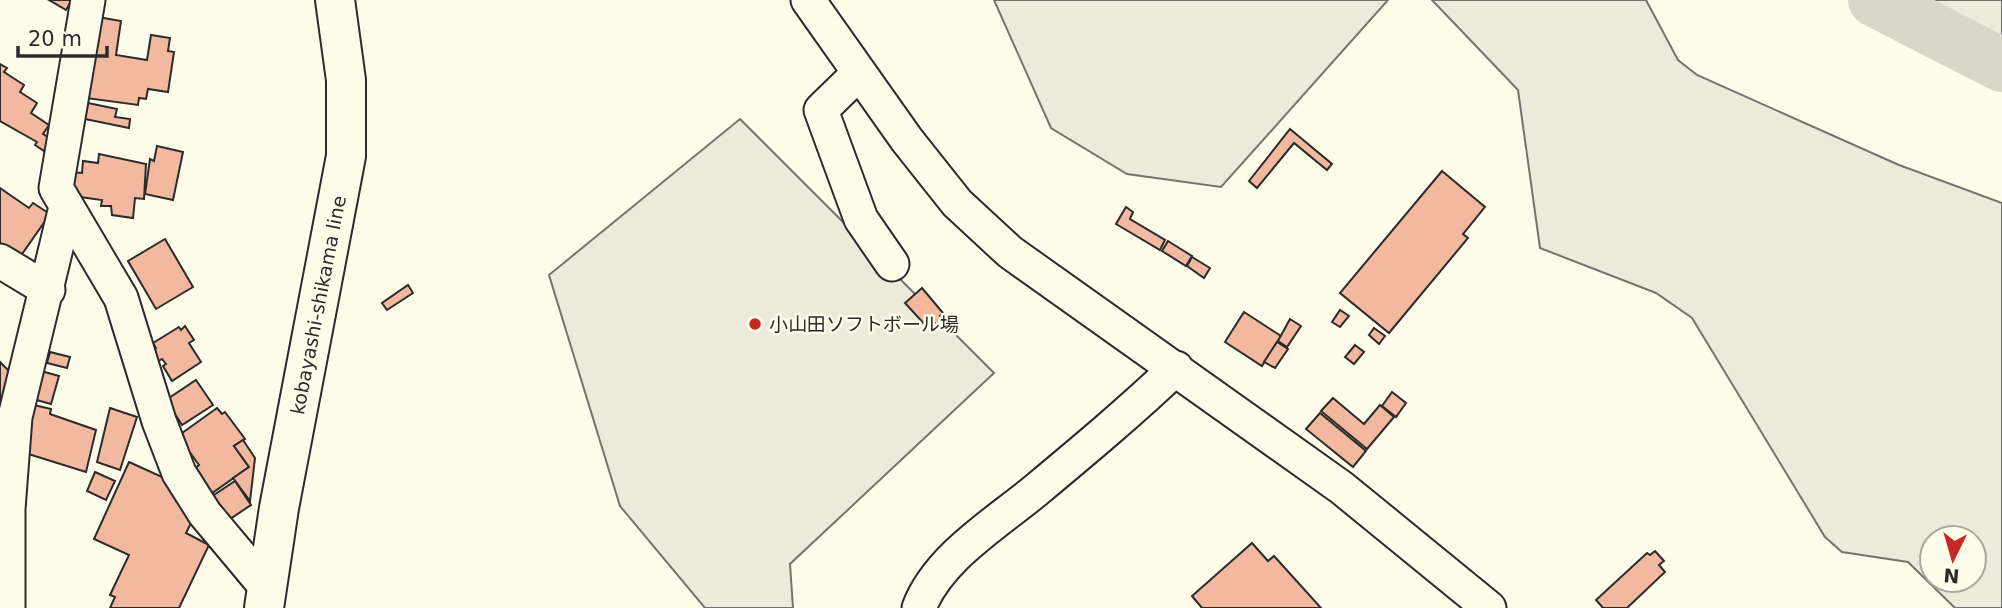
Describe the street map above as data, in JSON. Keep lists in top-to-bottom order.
{
  "streets": {
    "main road": ["kobayashi-shikama line"]
  },
  "places": ["小山田ソフトボール場"],
  "scale_bar": "20 m",
  "north": "bottom"
}
